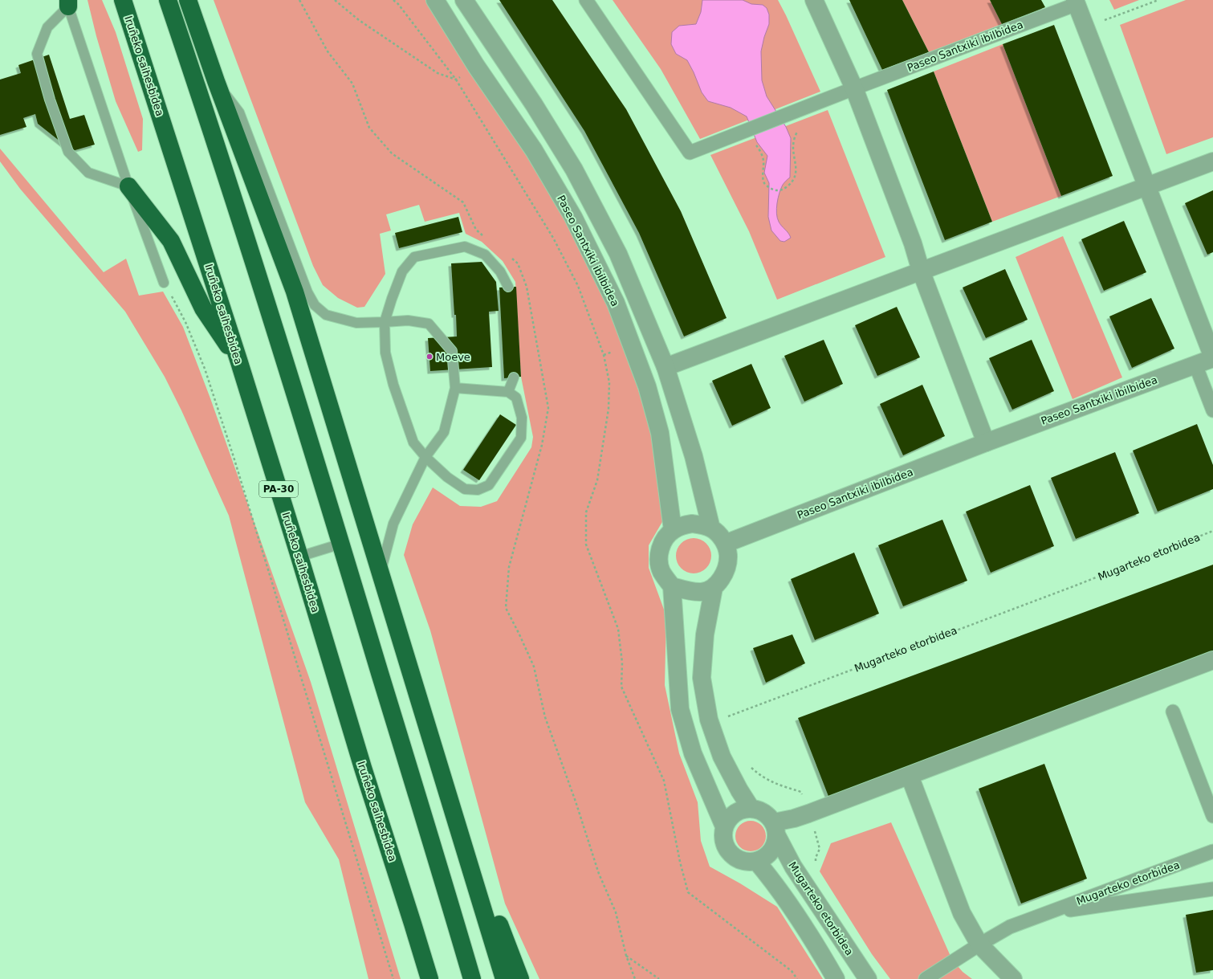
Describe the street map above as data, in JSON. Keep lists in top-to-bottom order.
{
  "streets": {
    "highway": ["Iruñeko saihesbidea", "PA-30"],
    "street": ["Paseo Santxiki ibilbidea", "Mugarteko etorbidea"]
  },
  "places": ["Moeve"]
}
